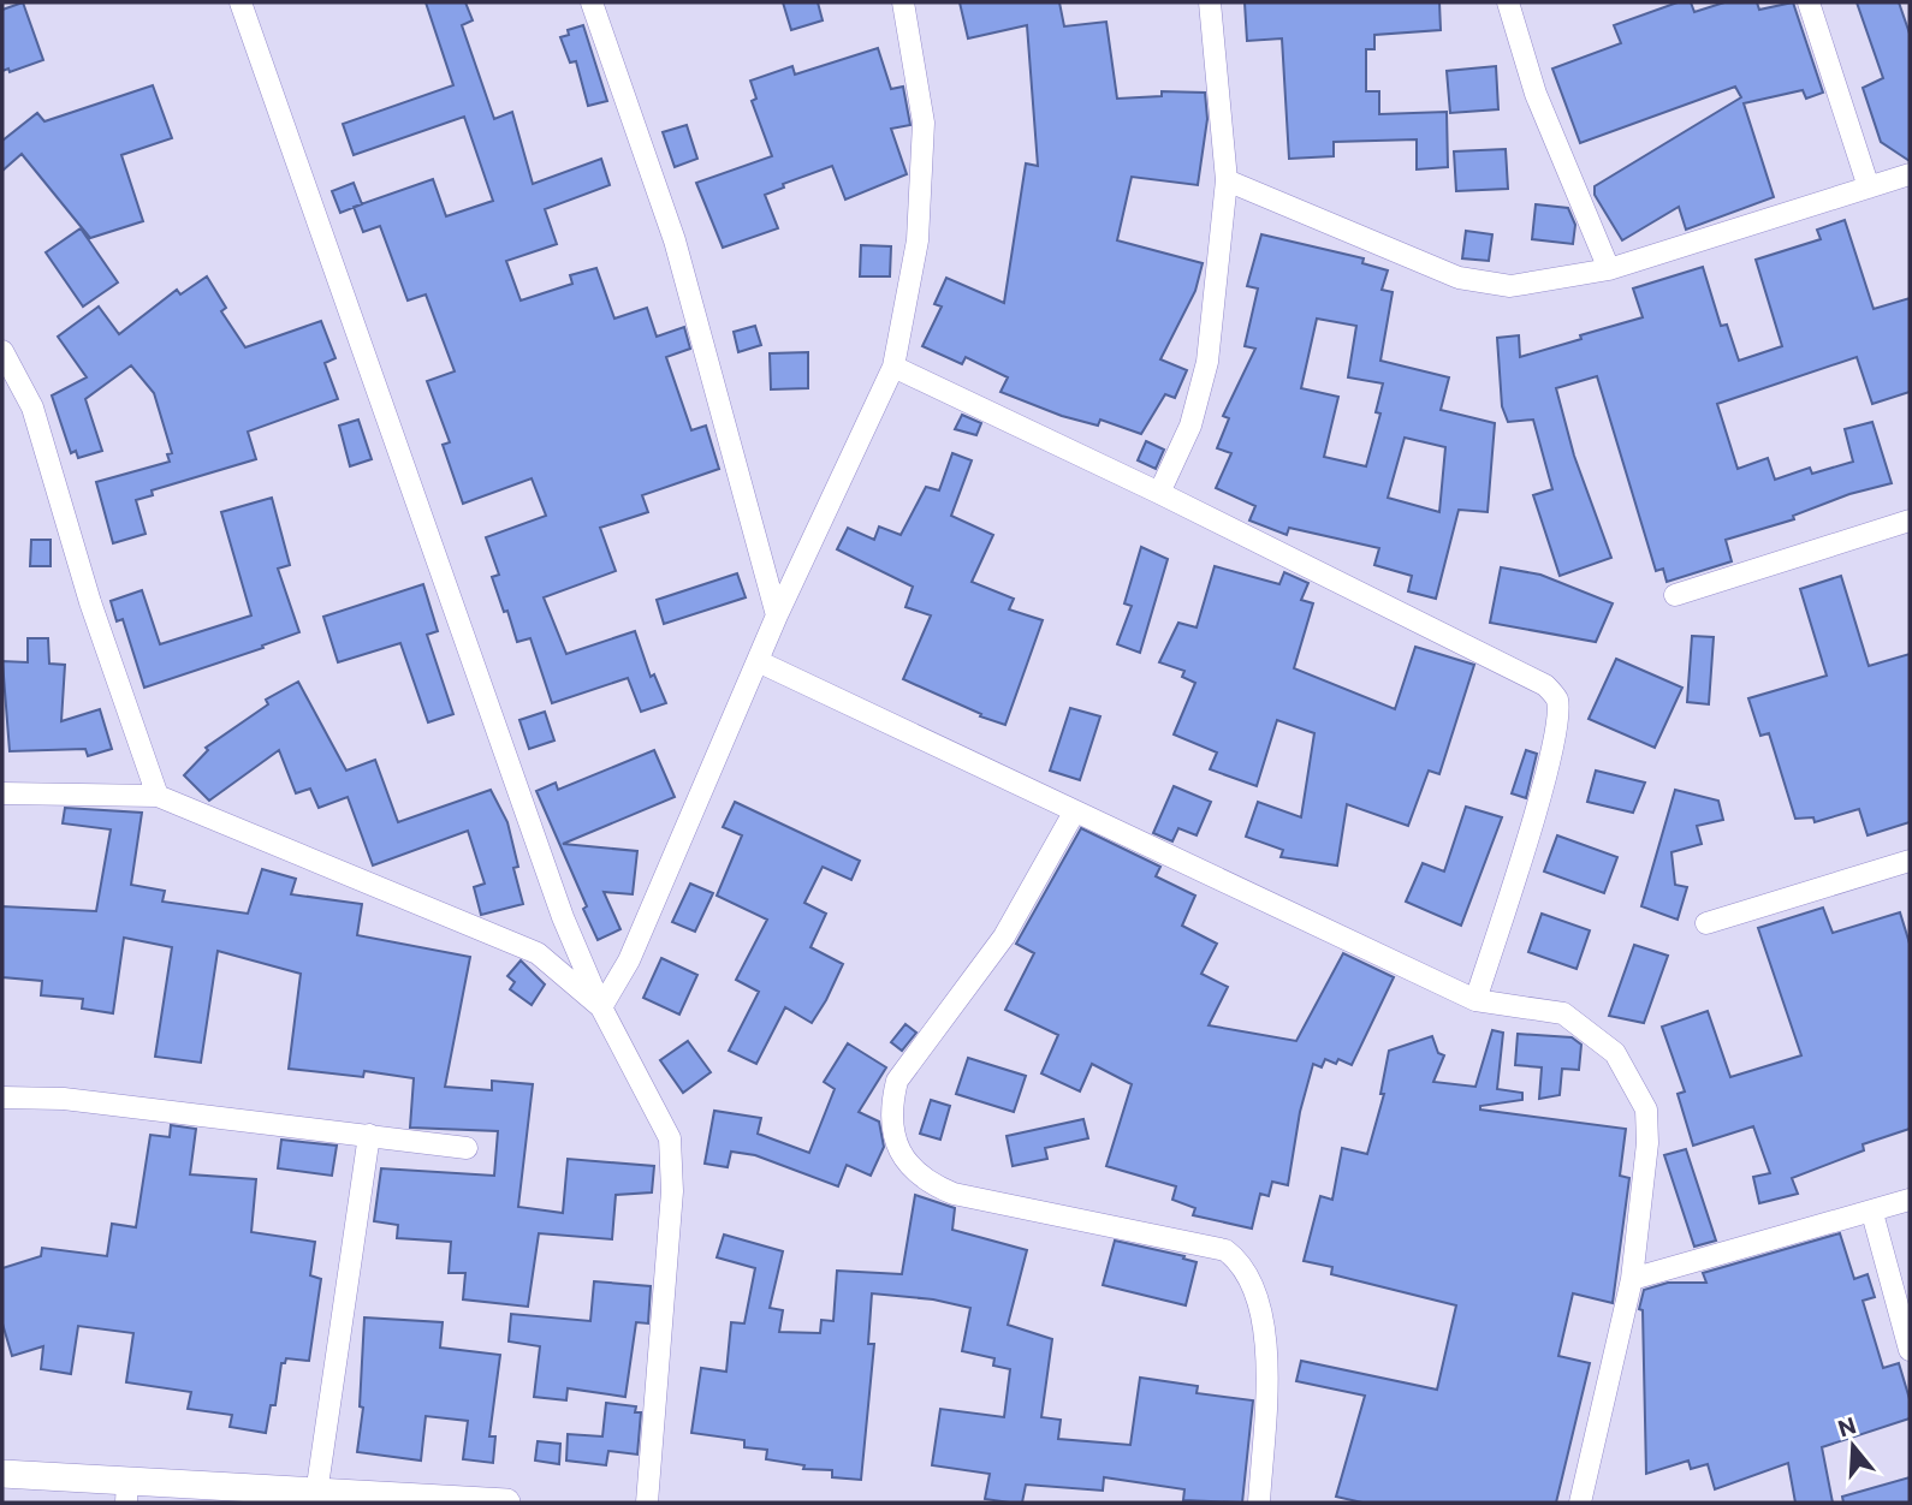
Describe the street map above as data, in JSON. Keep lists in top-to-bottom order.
{
  "north": "top"
}
